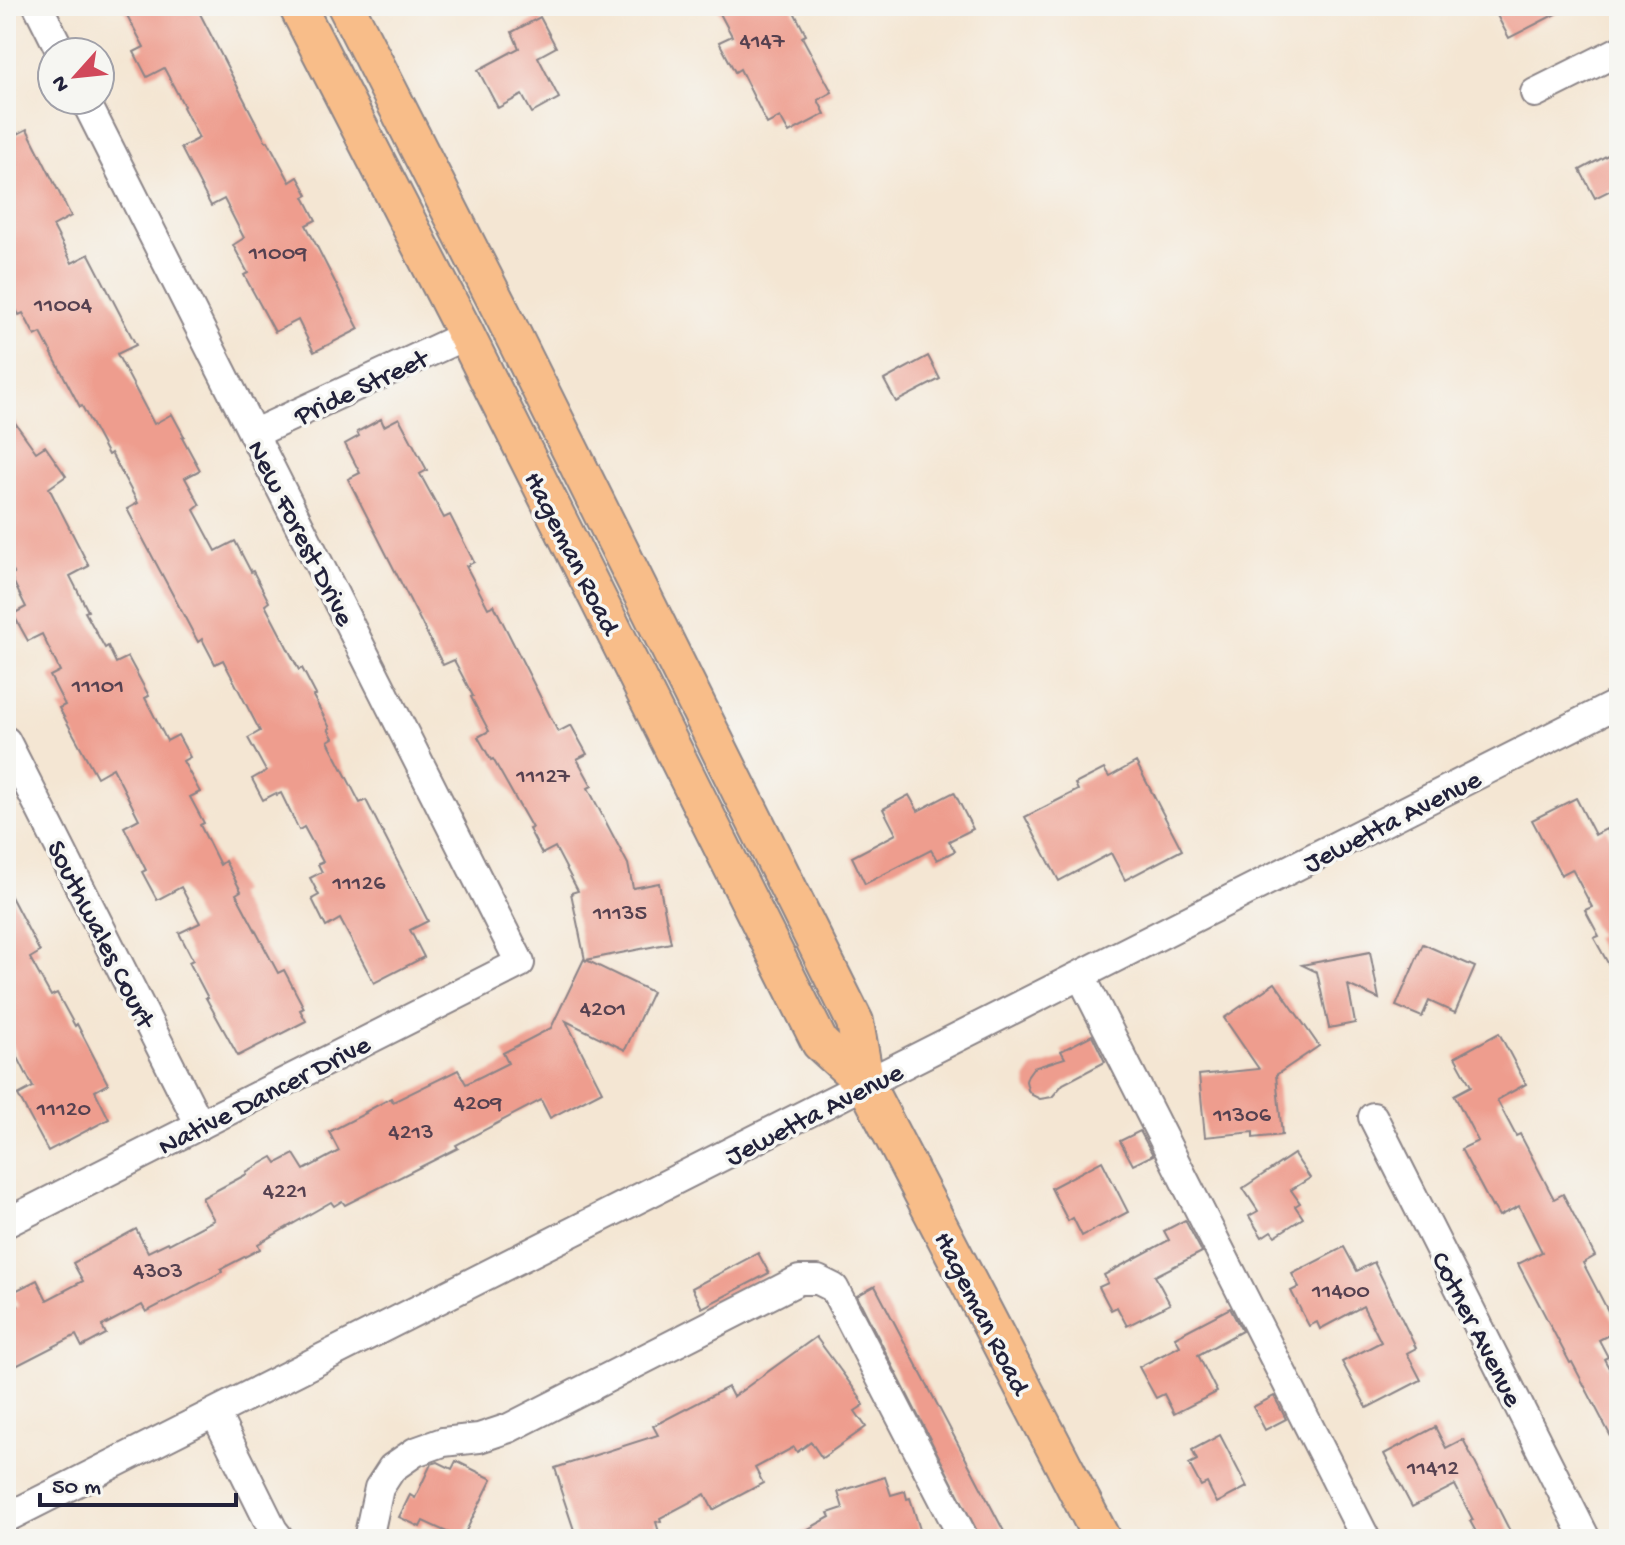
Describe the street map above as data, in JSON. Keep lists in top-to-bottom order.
{
  "streets": {
    "main road": ["Hageman Road"],
    "street": [
      "Pride Street",
      "New Forest Drive",
      "Jewetta Avenue",
      "Southwales Court",
      "Native Dancer Drive",
      "Cotner Avenue"
    ]
  },
  "crossings": [
    ["Pride Street", "New Forest Drive"],
    ["Pride Street", "Hageman Road"],
    ["New Forest Drive", "Native Dancer Drive"],
    ["Hageman Road", "Jewetta Avenue"],
    ["Southwales Court", "Native Dancer Drive"]
  ],
  "house_numbers": [
    "4147",
    "11009",
    "11004",
    "11101",
    "11127",
    "11126",
    "11135",
    "4201",
    "4209",
    "11120",
    "11306",
    "4213",
    "4221",
    "4303",
    "11400",
    "11412"
  ],
  "scale_bar": "50 m",
  "north": "bottom left"
}
